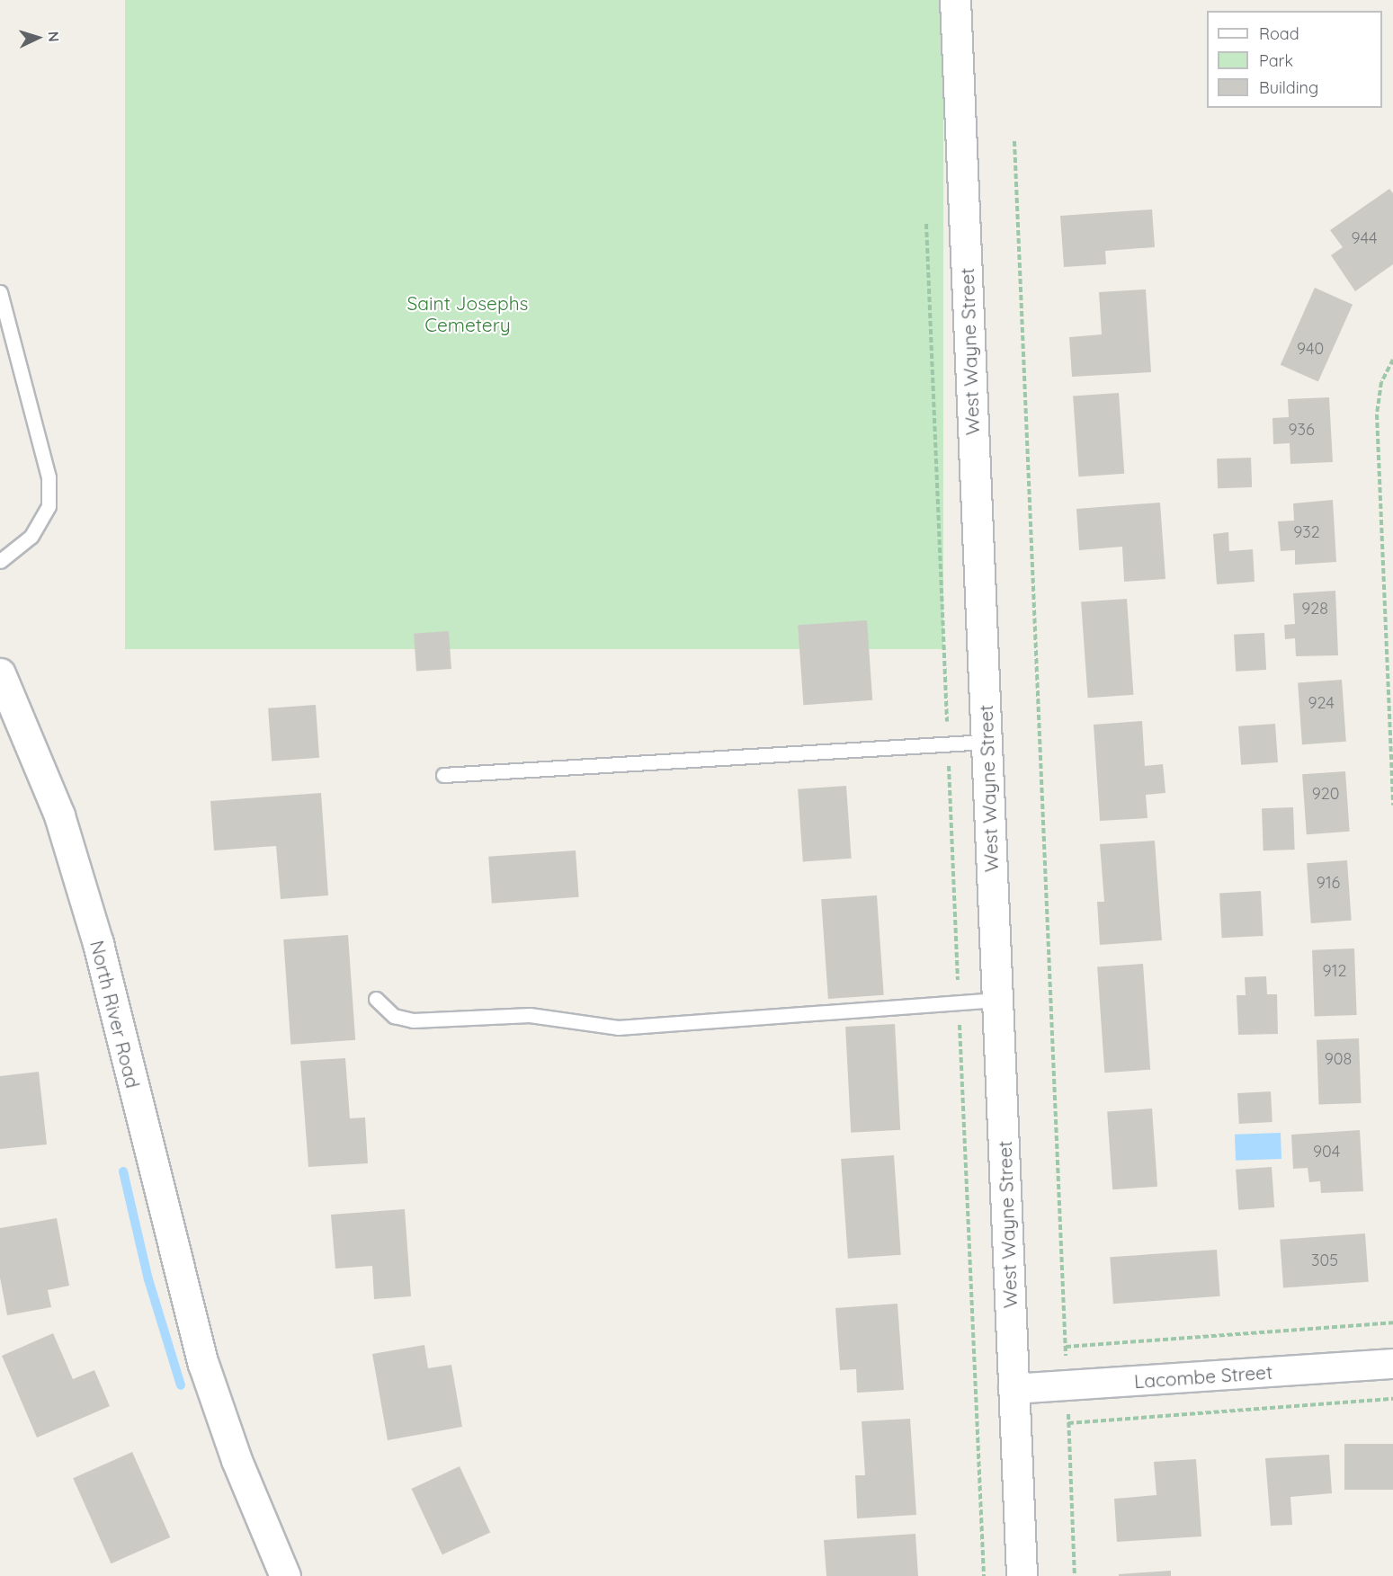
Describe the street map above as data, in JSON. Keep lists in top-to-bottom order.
{
  "streets": {
    "street": ["West Wayne Street", "North River Road", "Lacombe Street"]
  },
  "crossings": [
    ["West Wayne Street", "Lacombe Street"]
  ],
  "parks": ["Saint Josephs Cemetery"],
  "house_numbers": [
    "944",
    "940",
    "936",
    "932",
    "928",
    "924",
    "920",
    "916",
    "912",
    "908",
    "904",
    "305"
  ],
  "legend": ["Road", "Park", "Building"],
  "north": "right"
}
